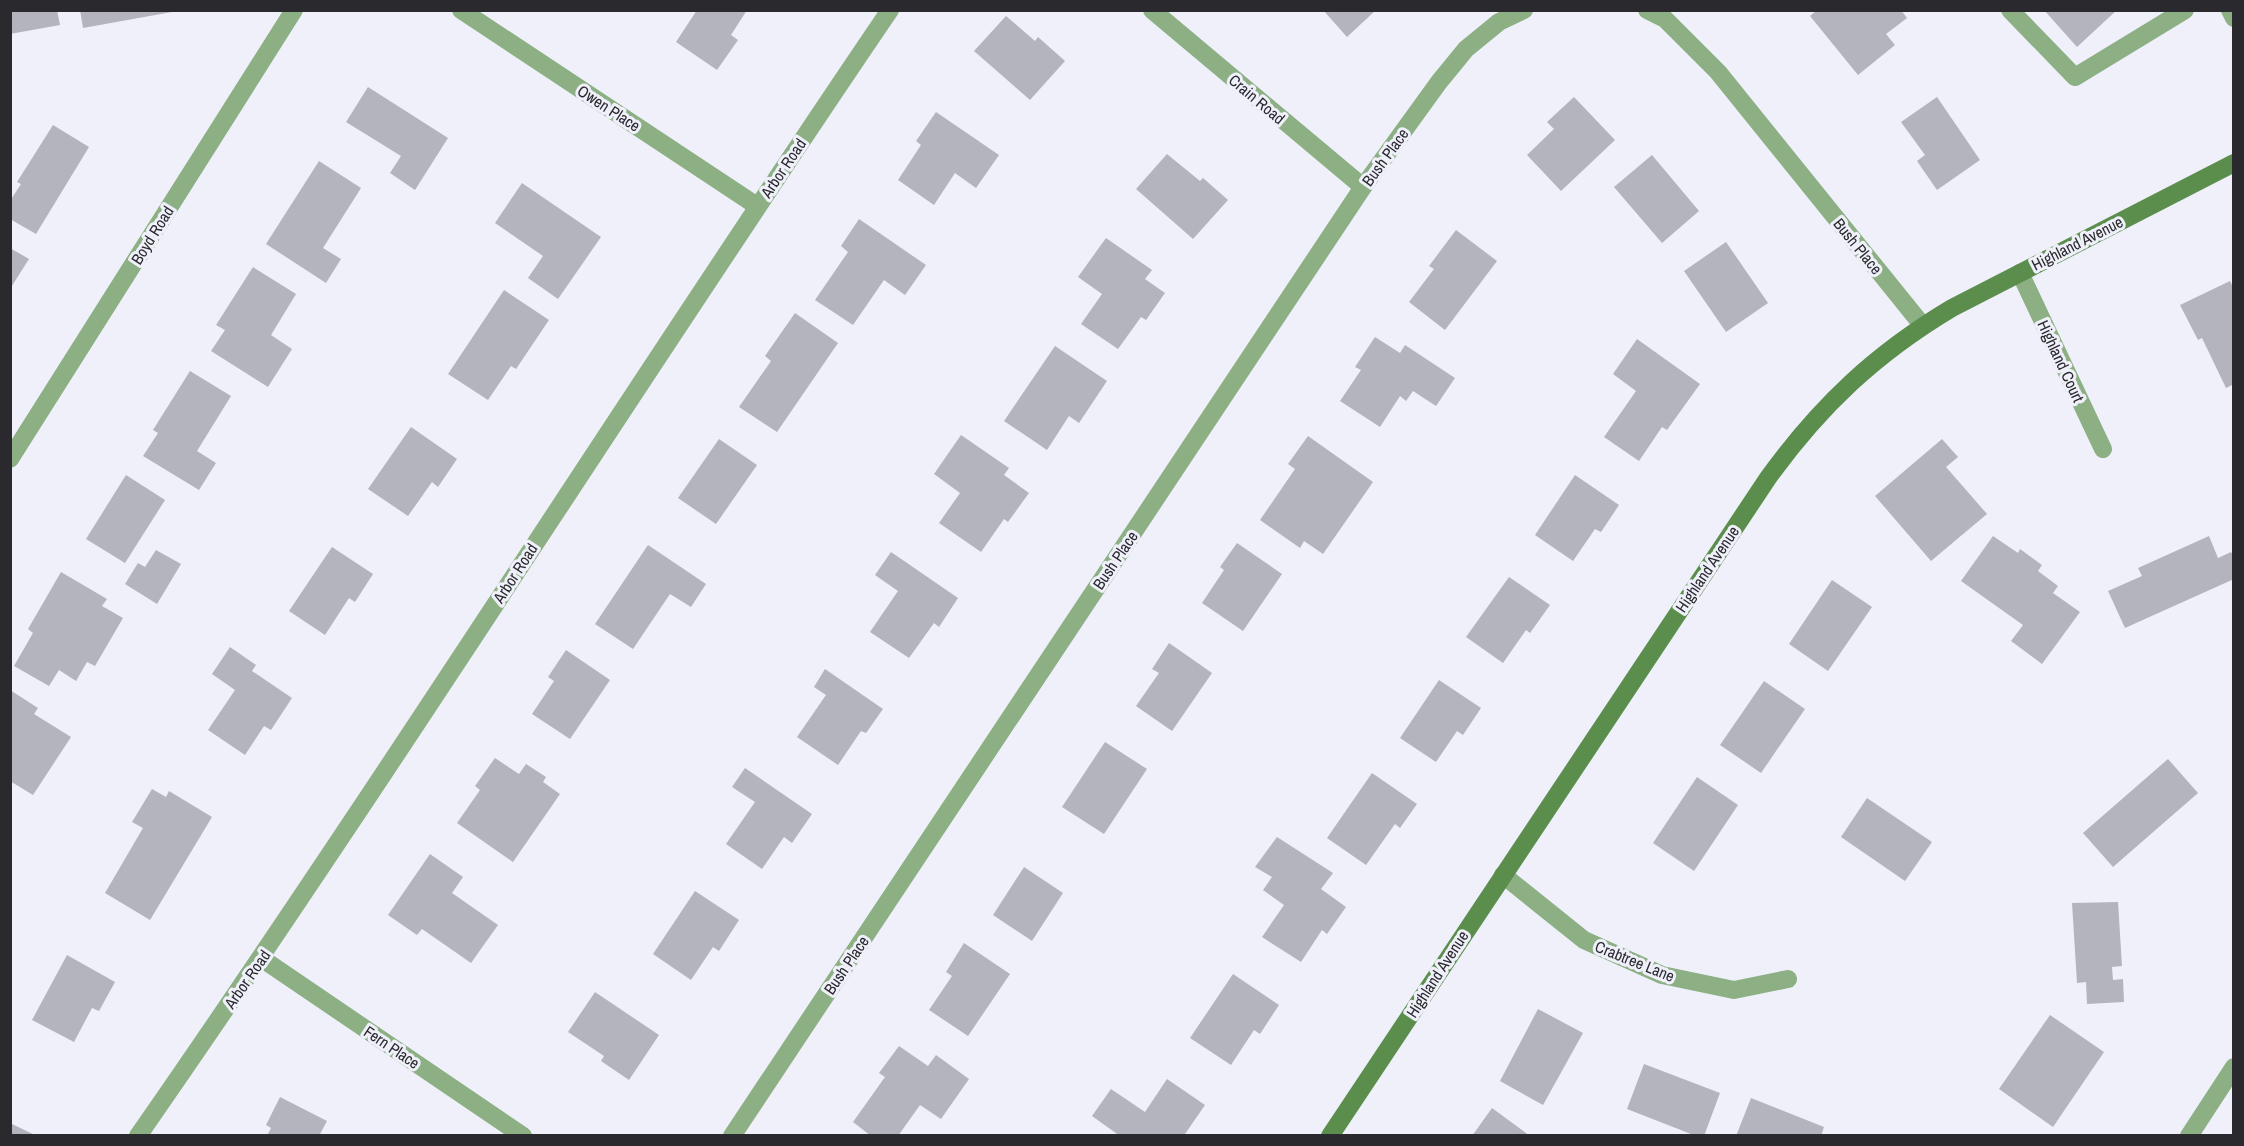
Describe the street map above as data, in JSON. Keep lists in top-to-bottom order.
{
  "streets": {
    "street": [
      "Crain Road",
      "Owen Place",
      "Bush Place",
      "Arbor Road",
      "Boyd Road",
      "Highland Avenue",
      "Highland Court",
      "Crabtree Lane",
      "Fern Place"
    ]
  },
  "crossings": [
    ["Crain Road", "Bush Place"],
    ["Owen Place", "Arbor Road"],
    ["Bush Place", "Highland Avenue"],
    ["Arbor Road", "Fern Place"],
    ["Highland Avenue", "Highland Court"],
    ["Highland Avenue", "Crabtree Lane"]
  ]
}
